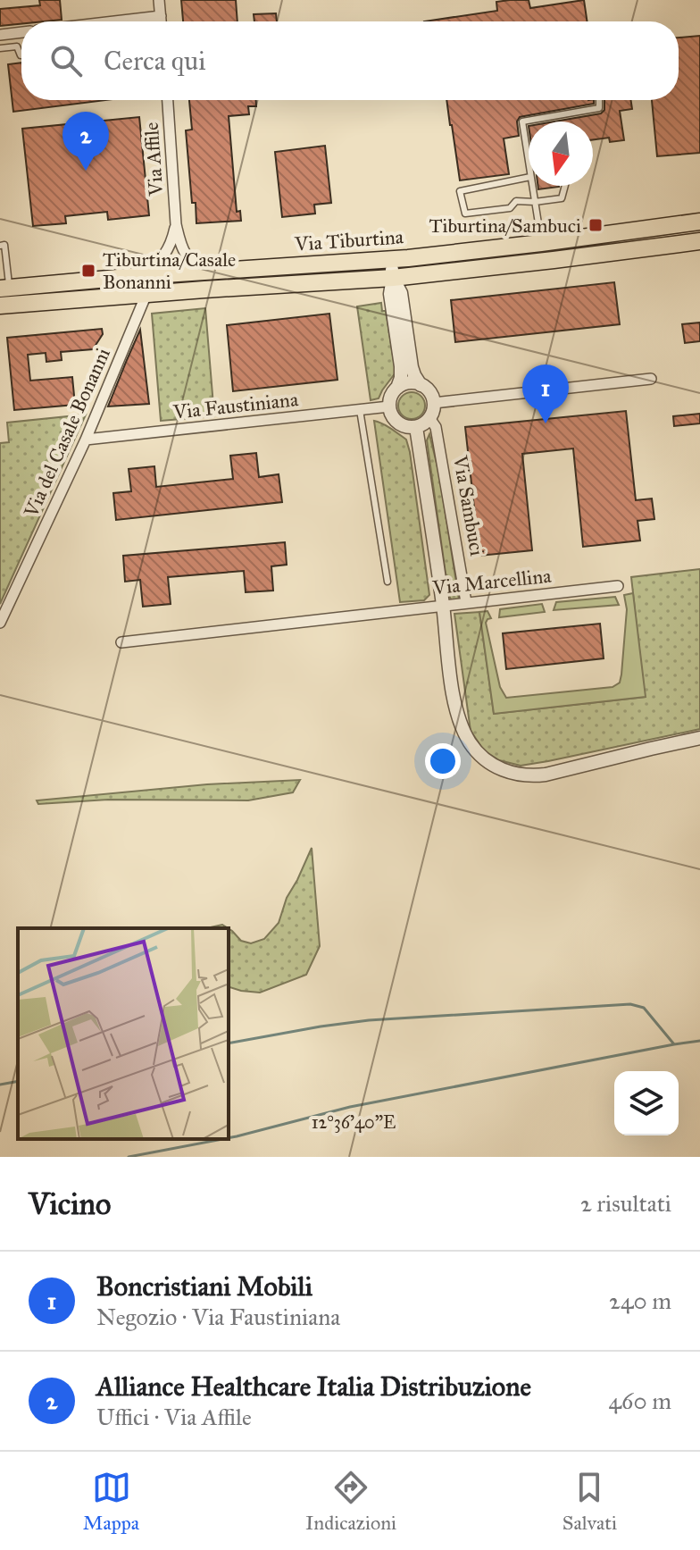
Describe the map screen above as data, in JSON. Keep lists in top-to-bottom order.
{
  "streets": {
    "main road": ["Via Tiburtina"],
    "street": [
      "Via Affile",
      "Via Faustiniana",
      "Via del Casale Bonanni",
      "Via Sambuci",
      "Via Marcellina"
    ]
  },
  "crossings": [
    ["Via Affile", "Via Tiburtina"],
    ["Via Tiburtina", "Via del Casale Bonanni"],
    ["Via Faustiniana", "Via del Casale Bonanni"],
    ["Via Faustiniana", "Via Sambuci"],
    ["Via Sambuci", "Via Marcellina"]
  ],
  "places": {
    "transit": ["Tiburtina/Sambuci", "Tiburtina/Casale Bonanni"]
  },
  "north": "bottom",
  "page": {
    "search": "Cerca qui",
    "pins": ["2", "1"],
    "heading": ["Vicino", "2 risultati"],
    "list": [
      {
        "mark": "1",
        "name": "Boncristiani Mobili",
        "note": "Negozio · Via Faustiniana",
        "value": "240 m"
      },
      {
        "mark": "2",
        "name": "Alliance Healthcare Italia Distribuzione",
        "note": "Uffici · Via Affile",
        "value": "460 m"
      }
    ],
    "nav": ["Mappa", "Indicazioni", "Salvati"]
  },
  "coordinates": ["12°36'40\"E"]
}
